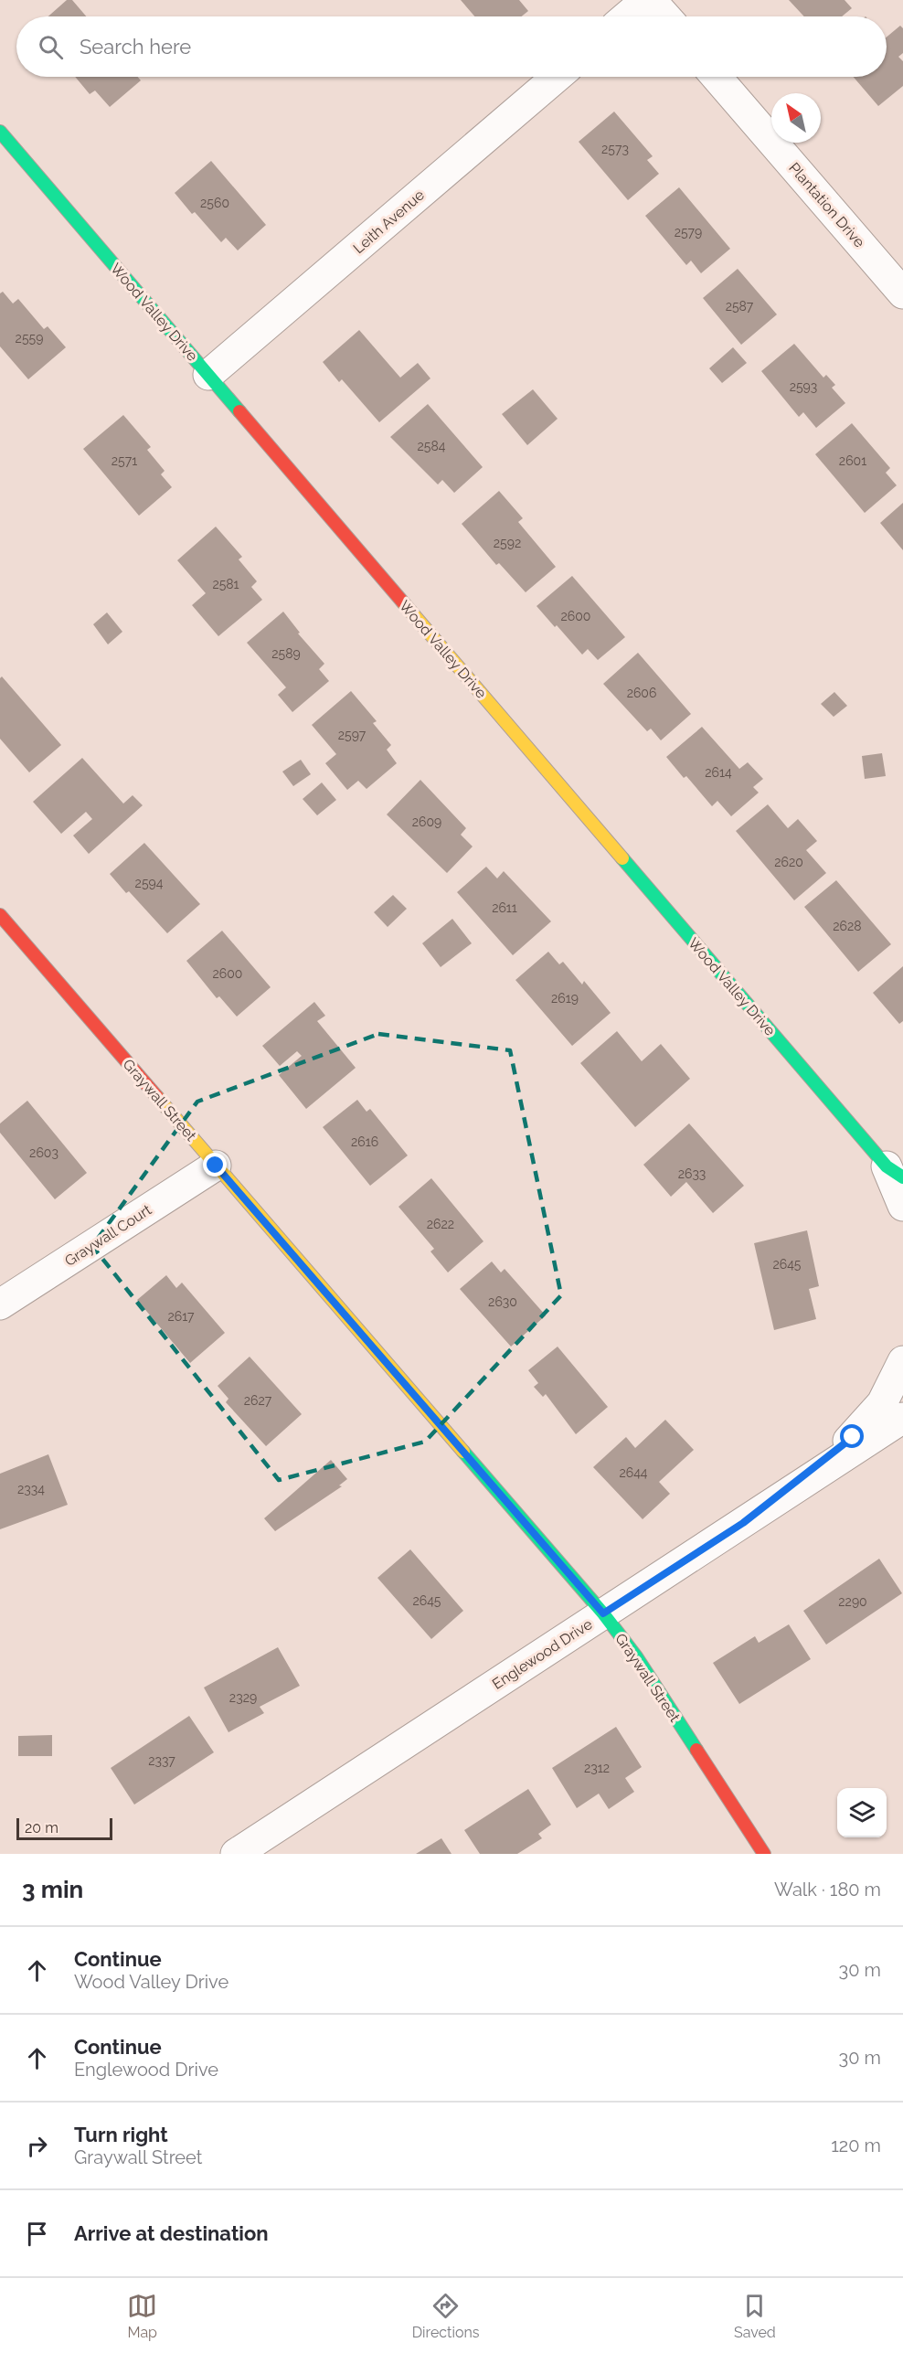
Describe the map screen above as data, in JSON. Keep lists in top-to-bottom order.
{
  "streets": {
    "street": [
      "Plantation Drive",
      "Leith Avenue",
      "Wood Valley Drive",
      "Graywall Street",
      "Graywall Court",
      "Englewood Drive"
    ]
  },
  "crossings": [
    ["Leith Avenue", "Wood Valley Drive"],
    ["Graywall Street", "Graywall Court"],
    ["Graywall Street", "Englewood Drive"]
  ],
  "house_numbers": [
    "2573",
    "2560",
    "2579",
    "2587",
    "2559",
    "2593",
    "2584",
    "2571",
    "2601",
    "2592",
    "2581",
    "2600",
    "2589",
    "2606",
    "2597",
    "2614",
    "2609",
    "2620",
    "2594",
    "2611",
    "2628",
    "2600",
    "2619",
    "2616",
    "2603",
    "2633",
    "2622",
    "2645",
    "2630",
    "2617",
    "2627",
    "2644",
    "2334",
    "2645",
    "2290",
    "2329",
    "2337",
    "2312"
  ],
  "scale_bar": "20 m",
  "north": "top left",
  "page": {
    "search": "Search here",
    "scale": "20 m",
    "heading": ["3 min", "Walk · 180 m"],
    "list": [
      ["Continue", "Wood Valley Drive", "30 m"],
      ["Continue", "Englewood Drive", "30 m"],
      ["Turn right", "Graywall Street", "120 m"],
      "Arrive at destination"
    ],
    "nav": ["Map", "Directions", "Saved"]
  }
}
